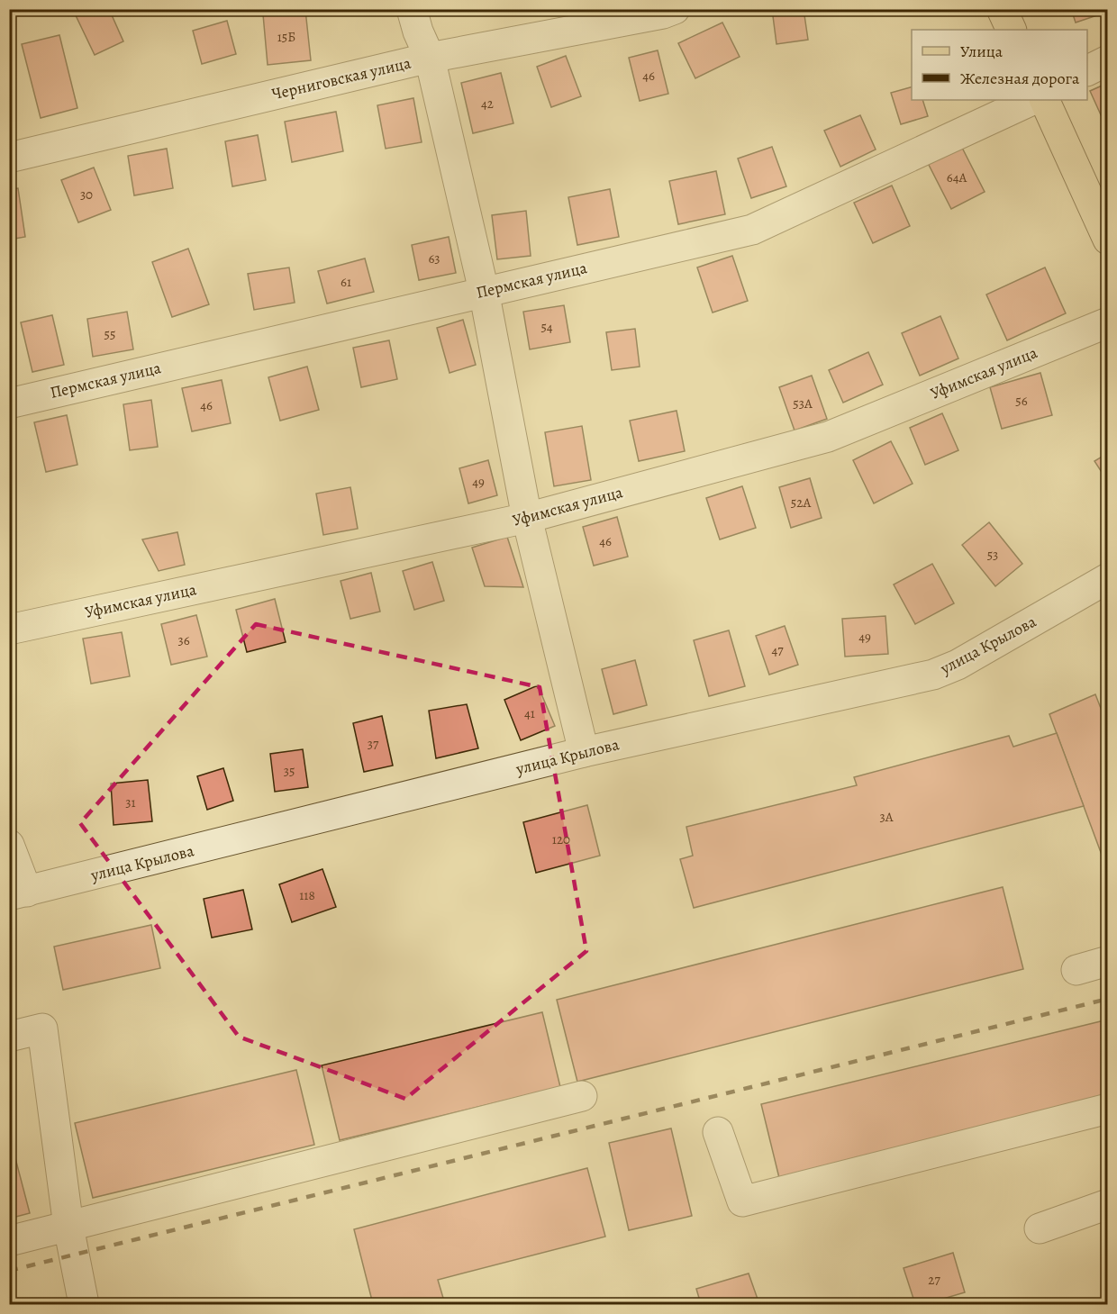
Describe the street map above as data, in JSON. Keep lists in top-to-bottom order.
{
  "streets": {
    "street": [
      "Черниговская улица",
      "Пермская улица",
      "Уфимская улица",
      "улица Крылова"
    ]
  },
  "house_numbers": [
    "15Б",
    "46",
    "42",
    "64А",
    "30",
    "63",
    "61",
    "54",
    "55",
    "56",
    "53А",
    "46",
    "49",
    "52А",
    "46",
    "53",
    "49",
    "36",
    "47",
    "41",
    "37",
    "35",
    "31",
    "3А",
    "120",
    "118",
    "27"
  ],
  "legend": ["Улица", "Железная дорога"]
}
